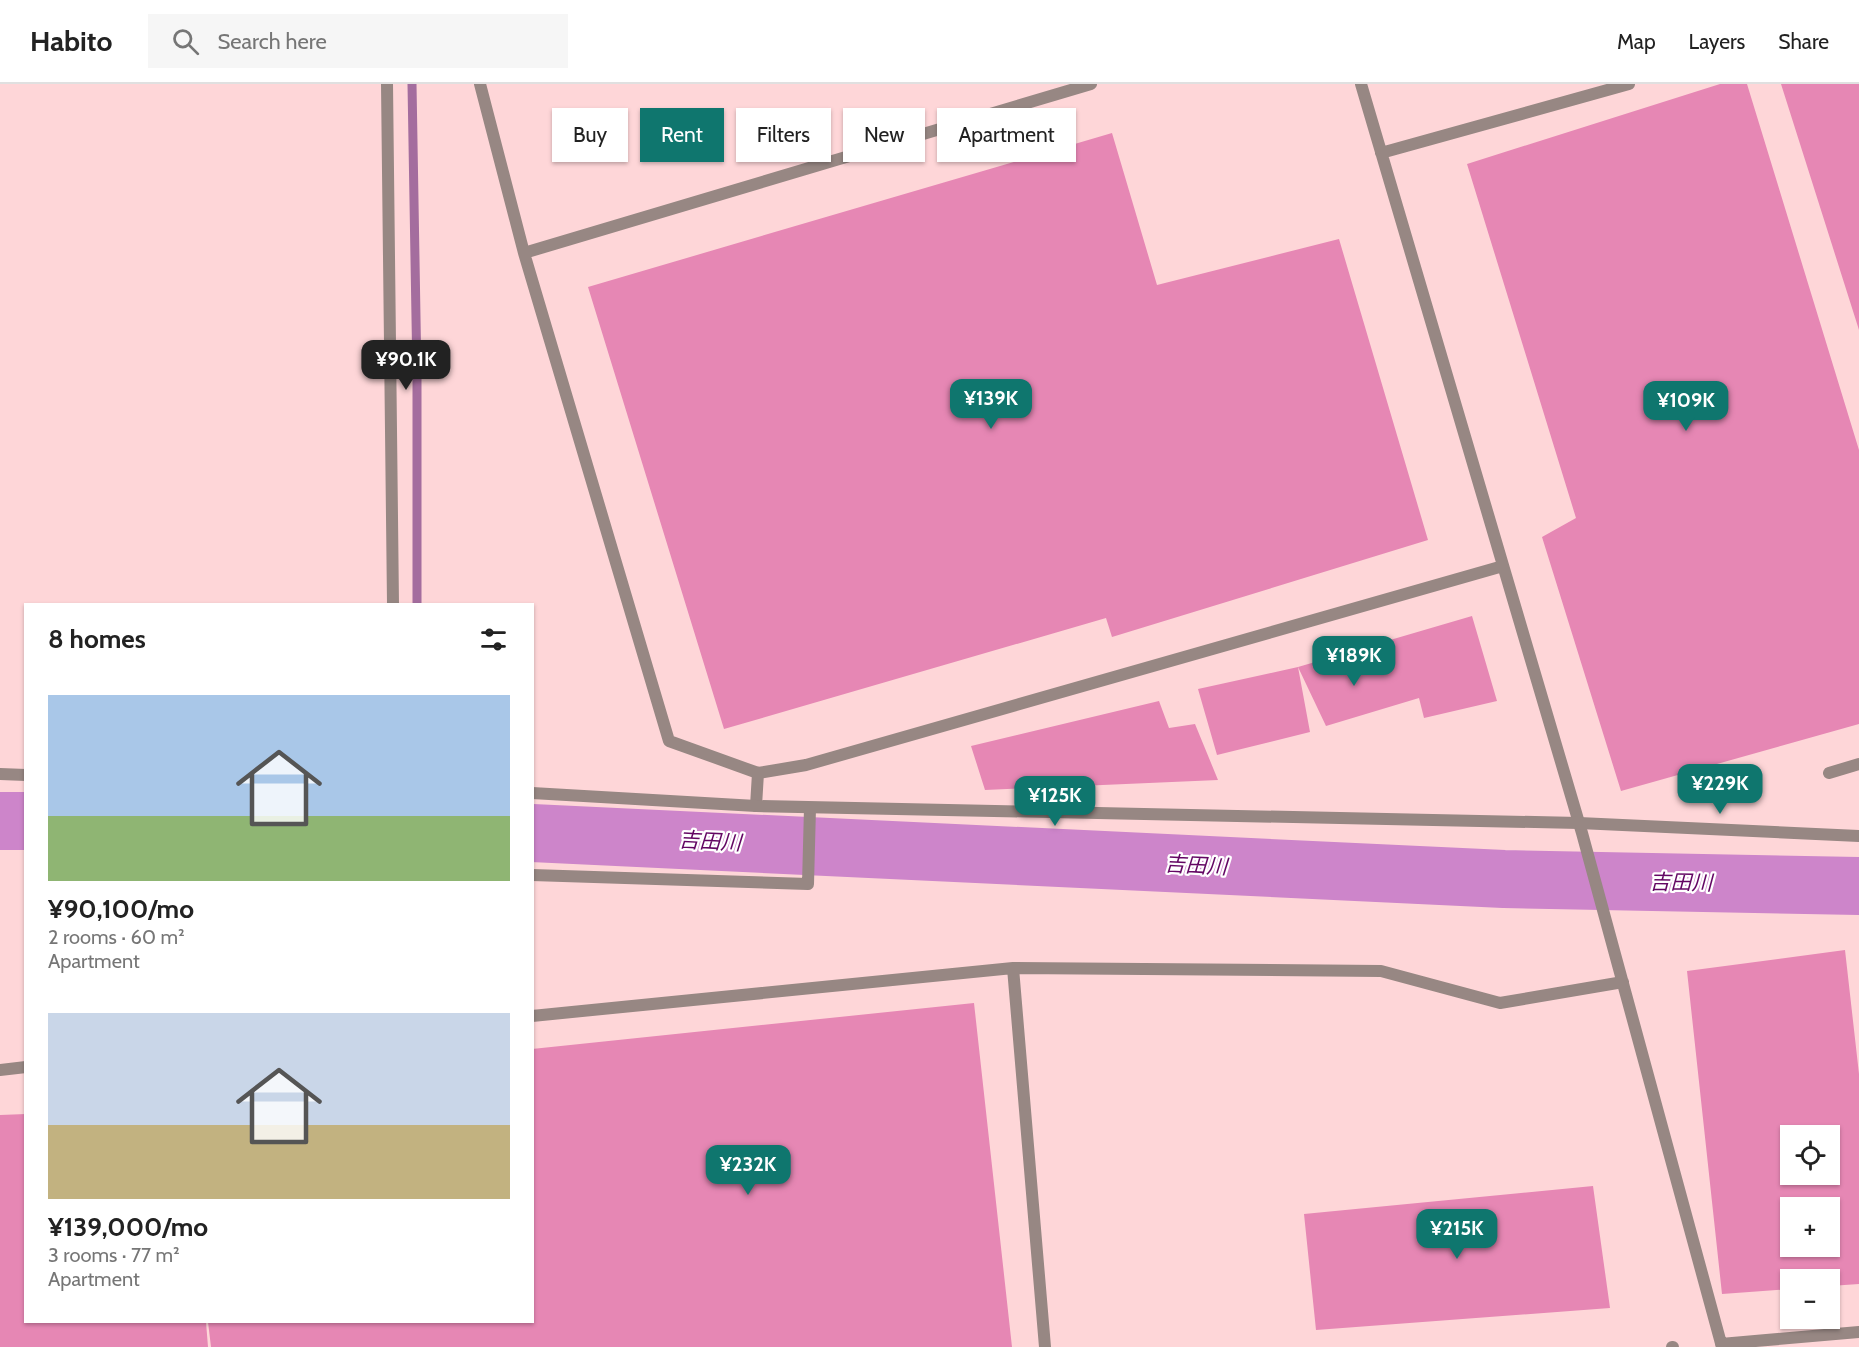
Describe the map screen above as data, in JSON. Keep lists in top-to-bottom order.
{
  "water": ["吉田川"],
  "page": {
    "header": "Habito",
    "search": "Search here",
    "nav": ["Map", "Layers", "Share"],
    "chip": [
      "Buy",
      "Rent",
      "Filters",
      "New",
      "Apartment"
    ],
    "price": [
      "¥90.1K",
      "¥139K",
      "¥109K",
      "¥189K",
      "¥229K",
      "¥125K",
      "¥232K",
      "¥215K"
    ],
    "heading": "8 homes",
    "list": [
      {
        "name": "¥90,100/mo",
        "note": "2 rooms · 60 m² · Apartment"
      },
      {
        "name": "¥139,000/mo",
        "note": "3 rooms · 77 m² · Apartment"
      }
    ],
    "map_buttons": ["+", "−"]
  }
}
